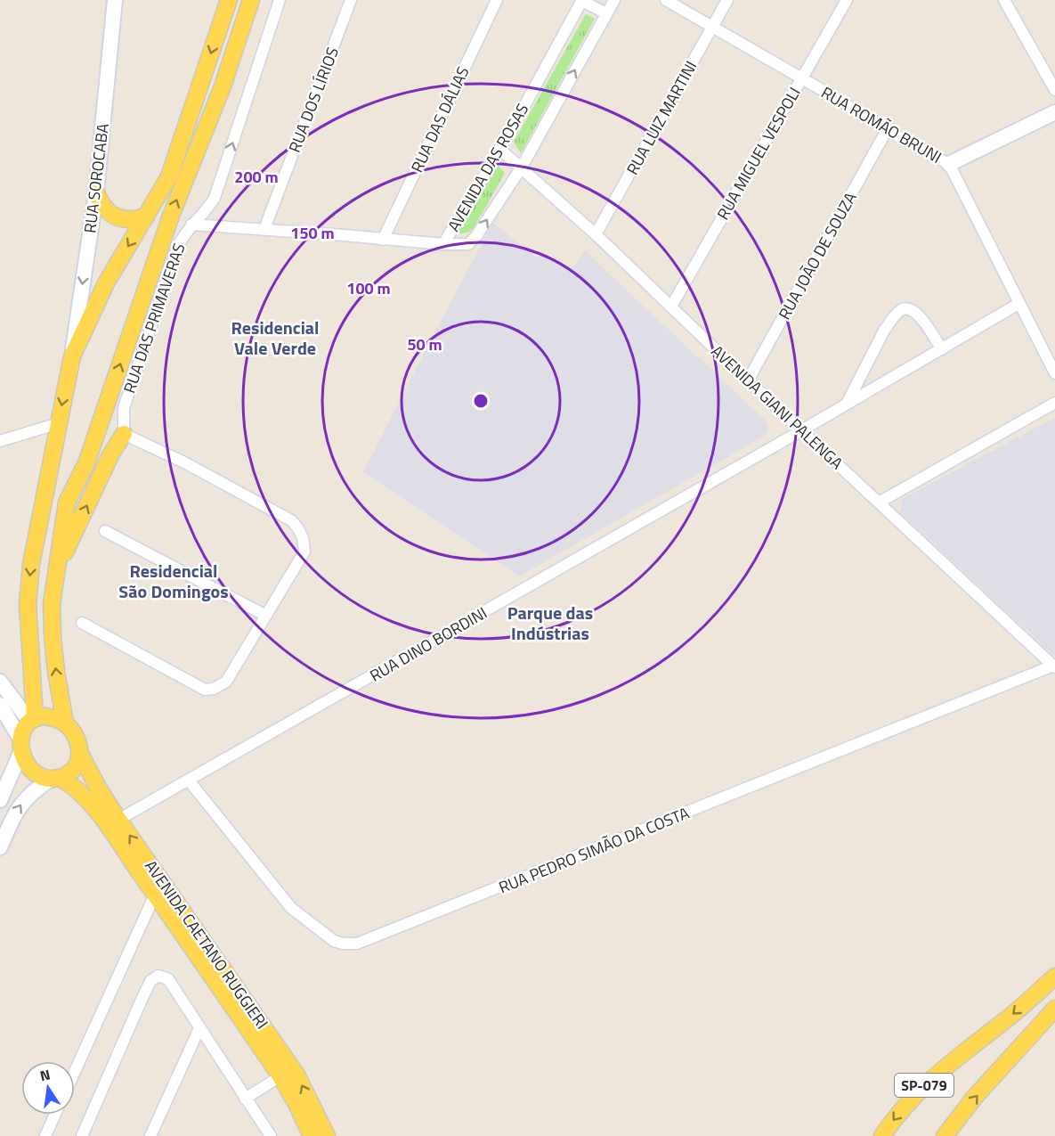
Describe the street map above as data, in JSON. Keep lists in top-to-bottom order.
{
  "streets": {
    "main road": ["RUA SOROCABA", "AVENIDA CAETANO RUGGIERI", "SP-079"],
    "street": [
      "RUA DOS LÍRIOS",
      "RUA LUIZ MARTINI",
      "RUA DAS DÁLIAS",
      "RUA ROMÃO BRUNI",
      "RUA MIGUEL VESPOLI",
      "AVENIDA DAS ROSAS",
      "RUA JOÃO DE SOUZA",
      "RUA DAS PRIMAVERAS",
      "AVENIDA GIANI PALENGA",
      "RUA DINO BORDINI",
      "RUA PEDRO SIMÃO DA COSTA"
    ]
  },
  "crossings": [
    ["RUA LUIZ MARTINI", "RUA ROMÃO BRUNI"],
    ["RUA LUIZ MARTINI", "AVENIDA GIANI PALENGA"],
    ["RUA ROMÃO BRUNI", "RUA MIGUEL VESPOLI"],
    ["RUA ROMÃO BRUNI", "RUA JOÃO DE SOUZA"],
    ["RUA ROMÃO BRUNI", "RUA DINO BORDINI"],
    ["RUA MIGUEL VESPOLI", "AVENIDA GIANI PALENGA"],
    ["AVENIDA DAS ROSAS", "AVENIDA GIANI PALENGA"],
    ["RUA JOÃO DE SOUZA", "AVENIDA GIANI PALENGA"],
    ["AVENIDA GIANI PALENGA", "RUA DINO BORDINI"],
    ["AVENIDA GIANI PALENGA", "RUA PEDRO SIMÃO DA COSTA"],
    ["RUA DINO BORDINI", "RUA PEDRO SIMÃO DA COSTA"],
    ["RUA DINO BORDINI", "AVENIDA CAETANO RUGGIERI"]
  ],
  "one_way": ["RUA DAS PRIMAVERAS"],
  "districts": ["Residencial Vale Verde", "Residencial São Domingos", "Parque das Indústrias"],
  "north": "top",
  "rings": [
    "200 m",
    "150 m",
    "100 m",
    "50 m"
  ]
}
